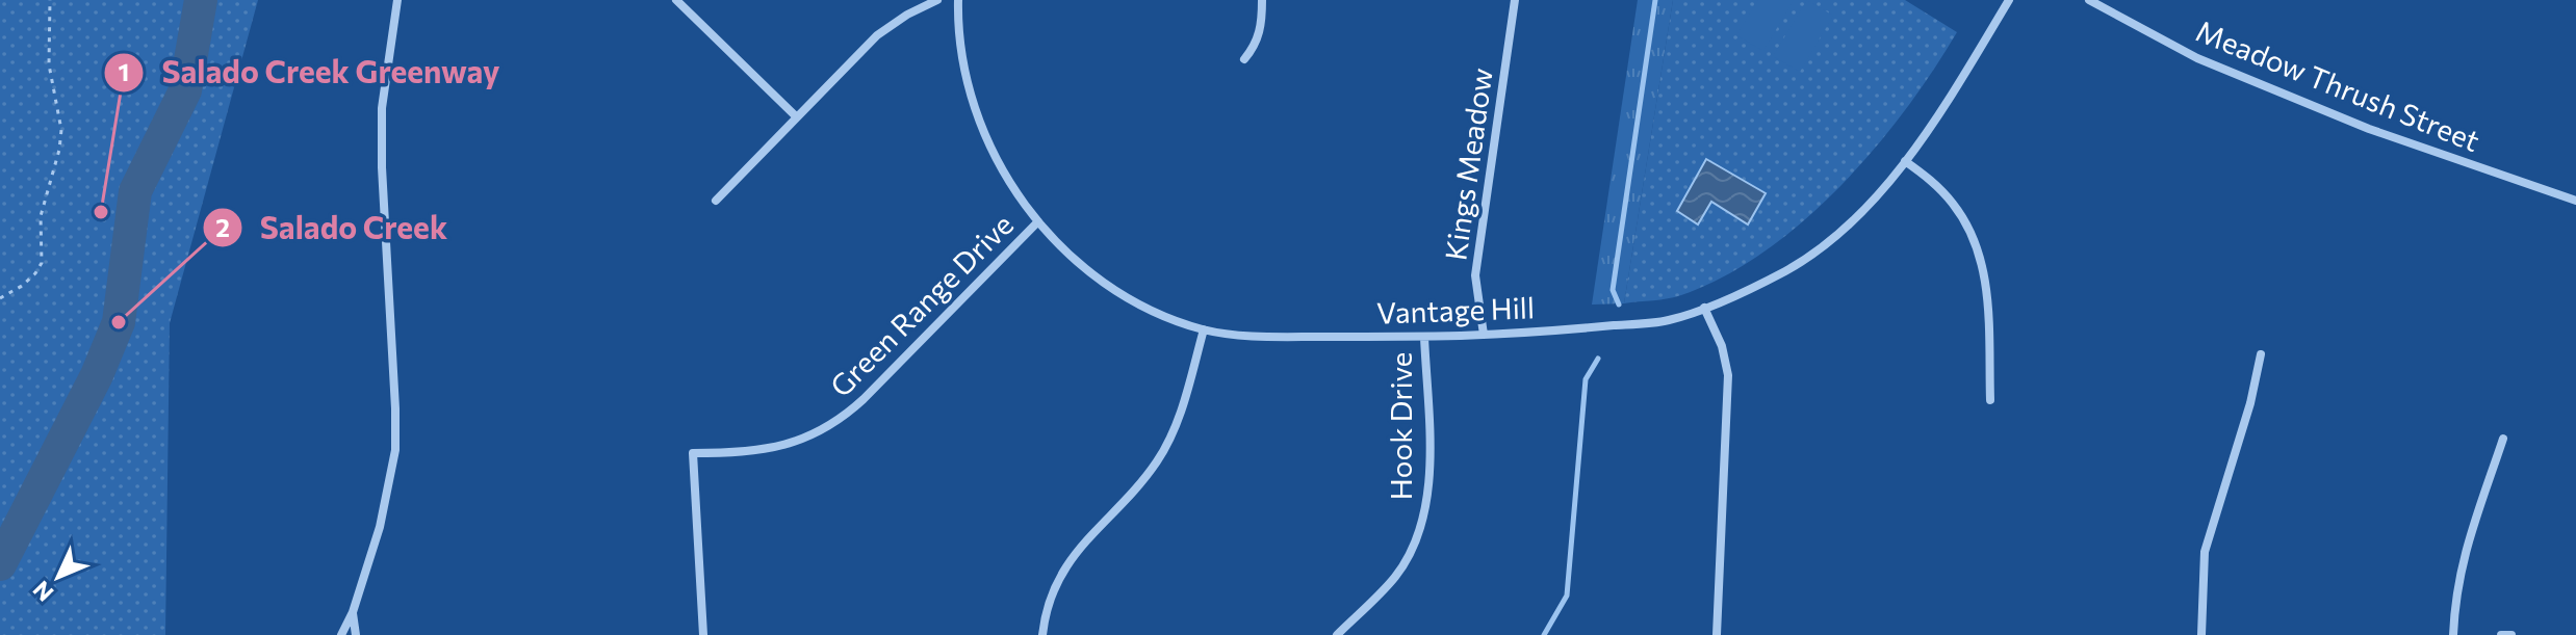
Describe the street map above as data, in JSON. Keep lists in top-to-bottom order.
{
  "streets": {
    "street": [
      "Meadow Thrush Street",
      "Kings Meadow",
      "Green Range Drive",
      "Vantage Hill",
      "Hook Drive"
    ]
  },
  "crossings": [
    ["Kings Meadow", "Vantage Hill"],
    ["Green Range Drive", "Vantage Hill"],
    ["Vantage Hill", "Hook Drive"]
  ],
  "places": ["Salado Creek Greenway", "Salado Creek"],
  "north": "bottom left"
}
